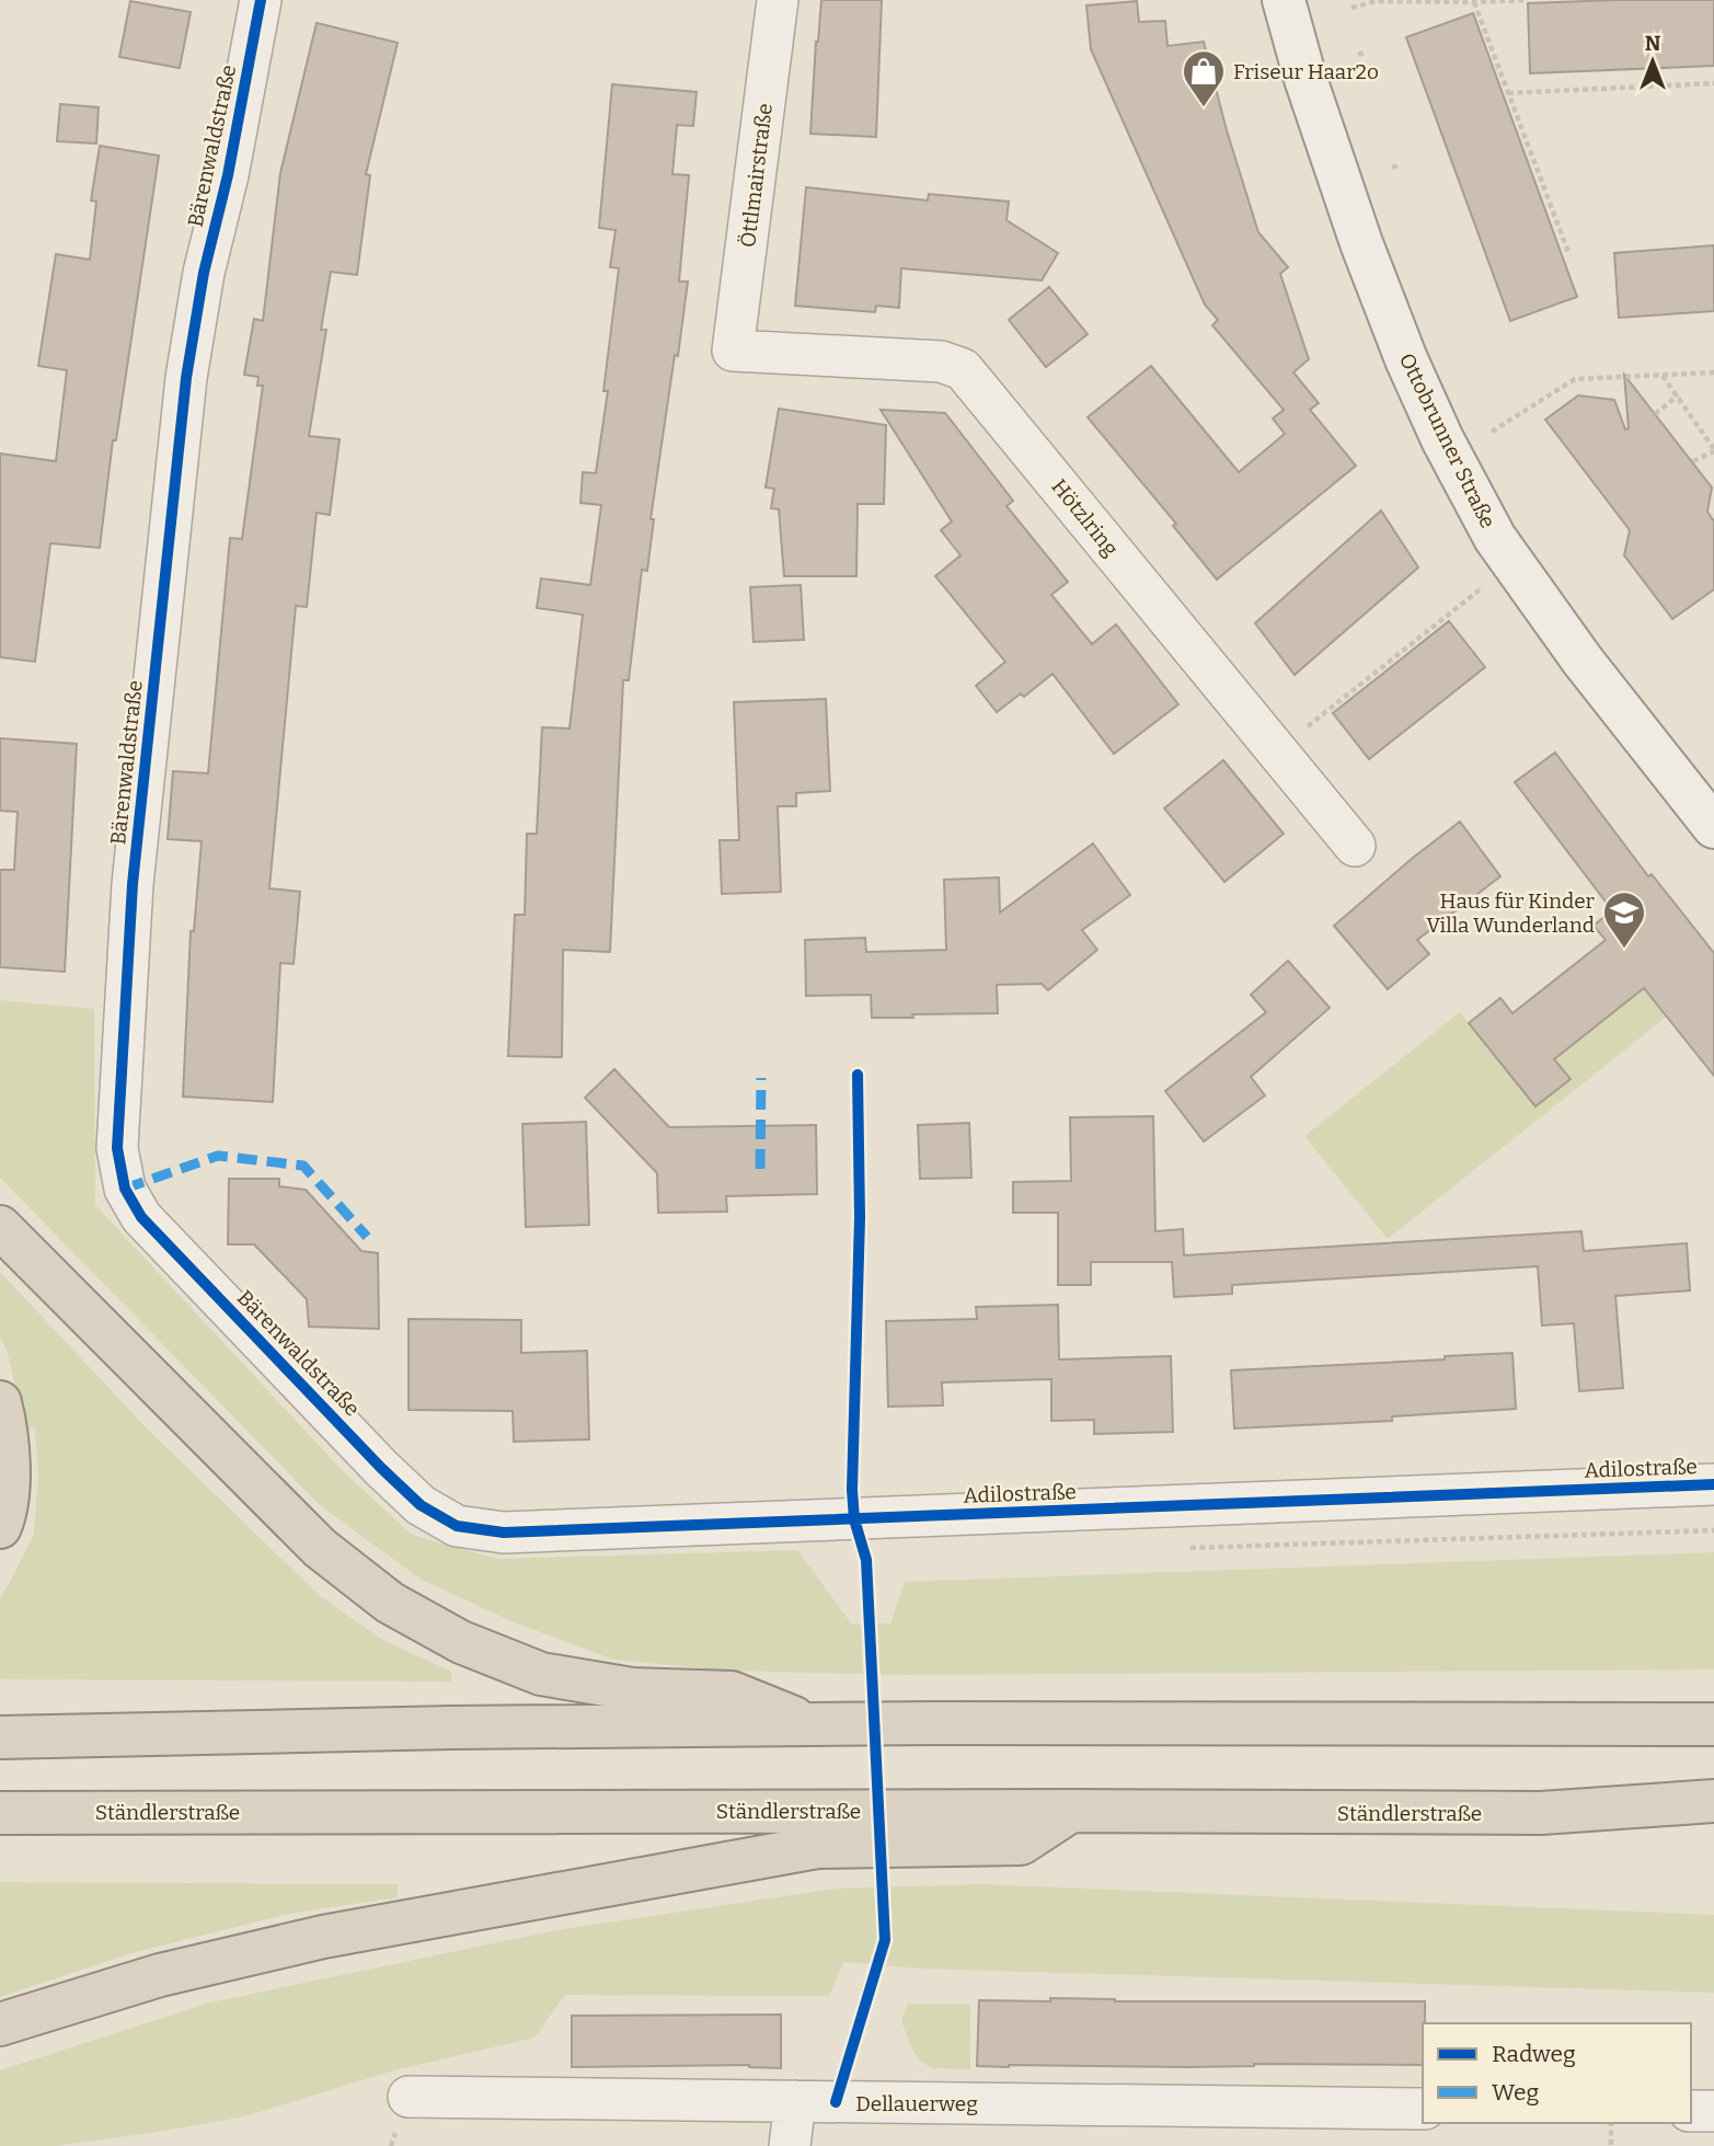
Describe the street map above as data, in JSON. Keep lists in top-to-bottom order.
{
  "streets": {
    "highway": ["Ständlerstraße"],
    "main road": ["Ottobrunner Straße"],
    "street": [
      "Bärenwaldstraße",
      "Öttlmairstraße",
      "Hötzlring",
      "Adilostraße",
      "Dellauerweg"
    ]
  },
  "crossings": [
    ["Bärenwaldstraße", "Adilostraße"],
    ["Öttlmairstraße", "Hötzlring"]
  ],
  "places": {
    "shop": ["Friseur Haar2o"],
    "school or university": ["Haus für Kinder Villa Wunderland"]
  },
  "legend": ["Radweg", "Weg"],
  "north": "top"
}
